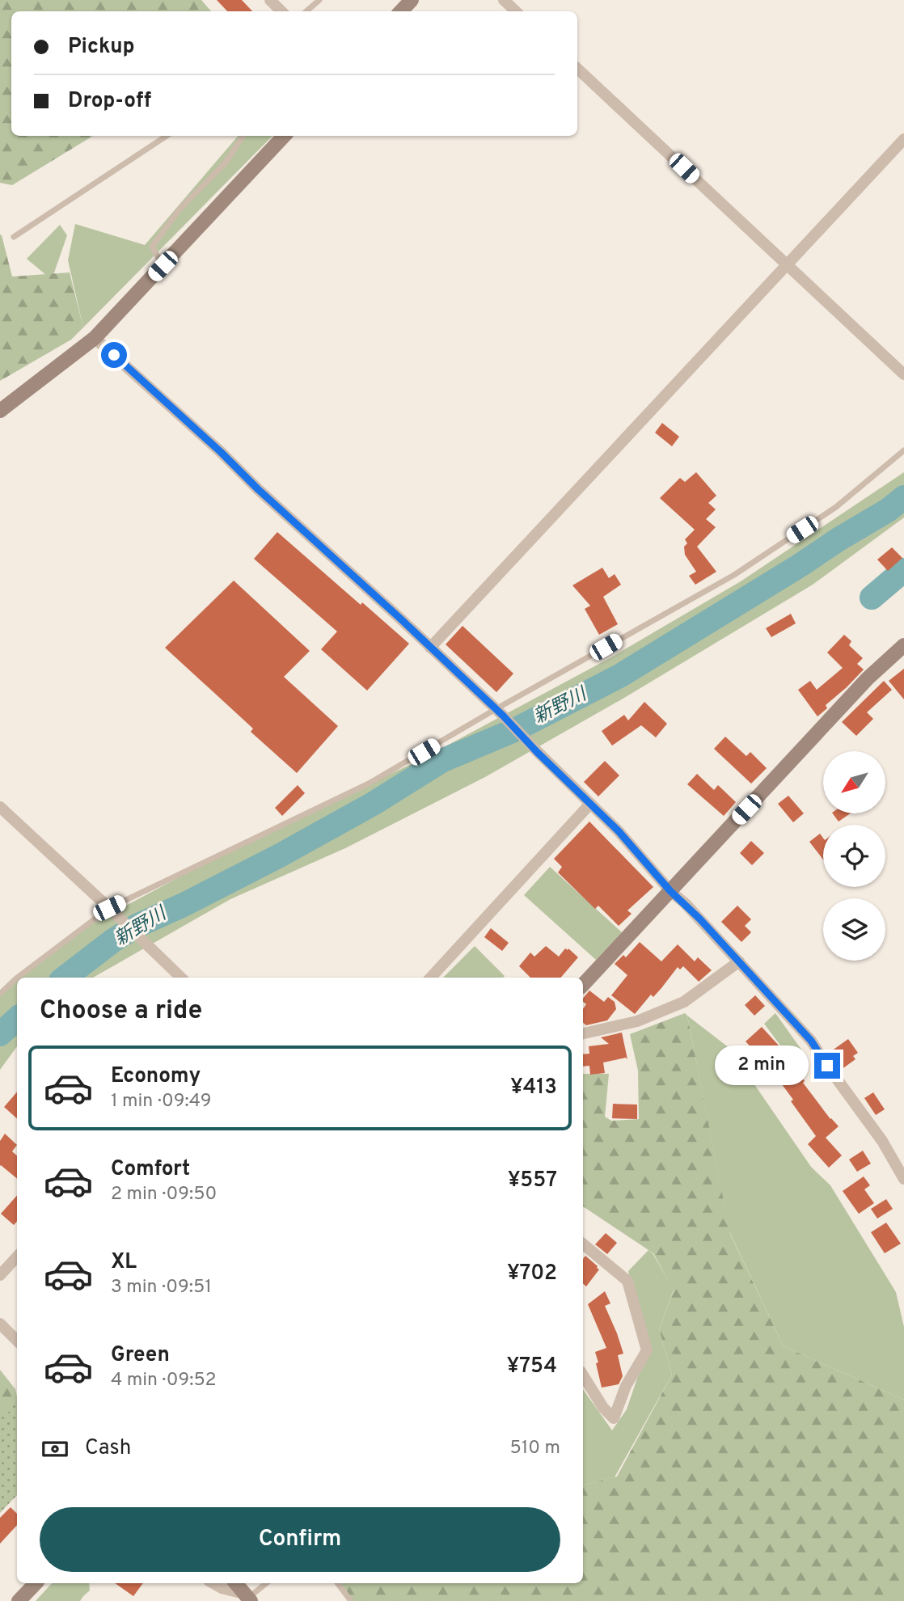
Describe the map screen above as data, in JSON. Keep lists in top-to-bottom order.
{
  "water": ["新野川"],
  "north": "bottom left",
  "page": {
    "banner": ["Pickup", "Drop-off"],
    "heading": "Choose a ride",
    "bubble": "2 min",
    "list": [
      {
        "name": "Economy",
        "note": "1 min · 09:49",
        "value": "¥413"
      },
      {
        "name": "Comfort",
        "note": "2 min · 09:50",
        "value": "¥557"
      },
      {
        "name": "XL",
        "note": "3 min · 09:51",
        "value": "¥702"
      },
      {
        "name": "Green",
        "note": "4 min · 09:52",
        "value": "¥754"
      }
    ],
    "pay": ["Cash", "510 m"],
    "buttons": "Confirm"
  }
}
